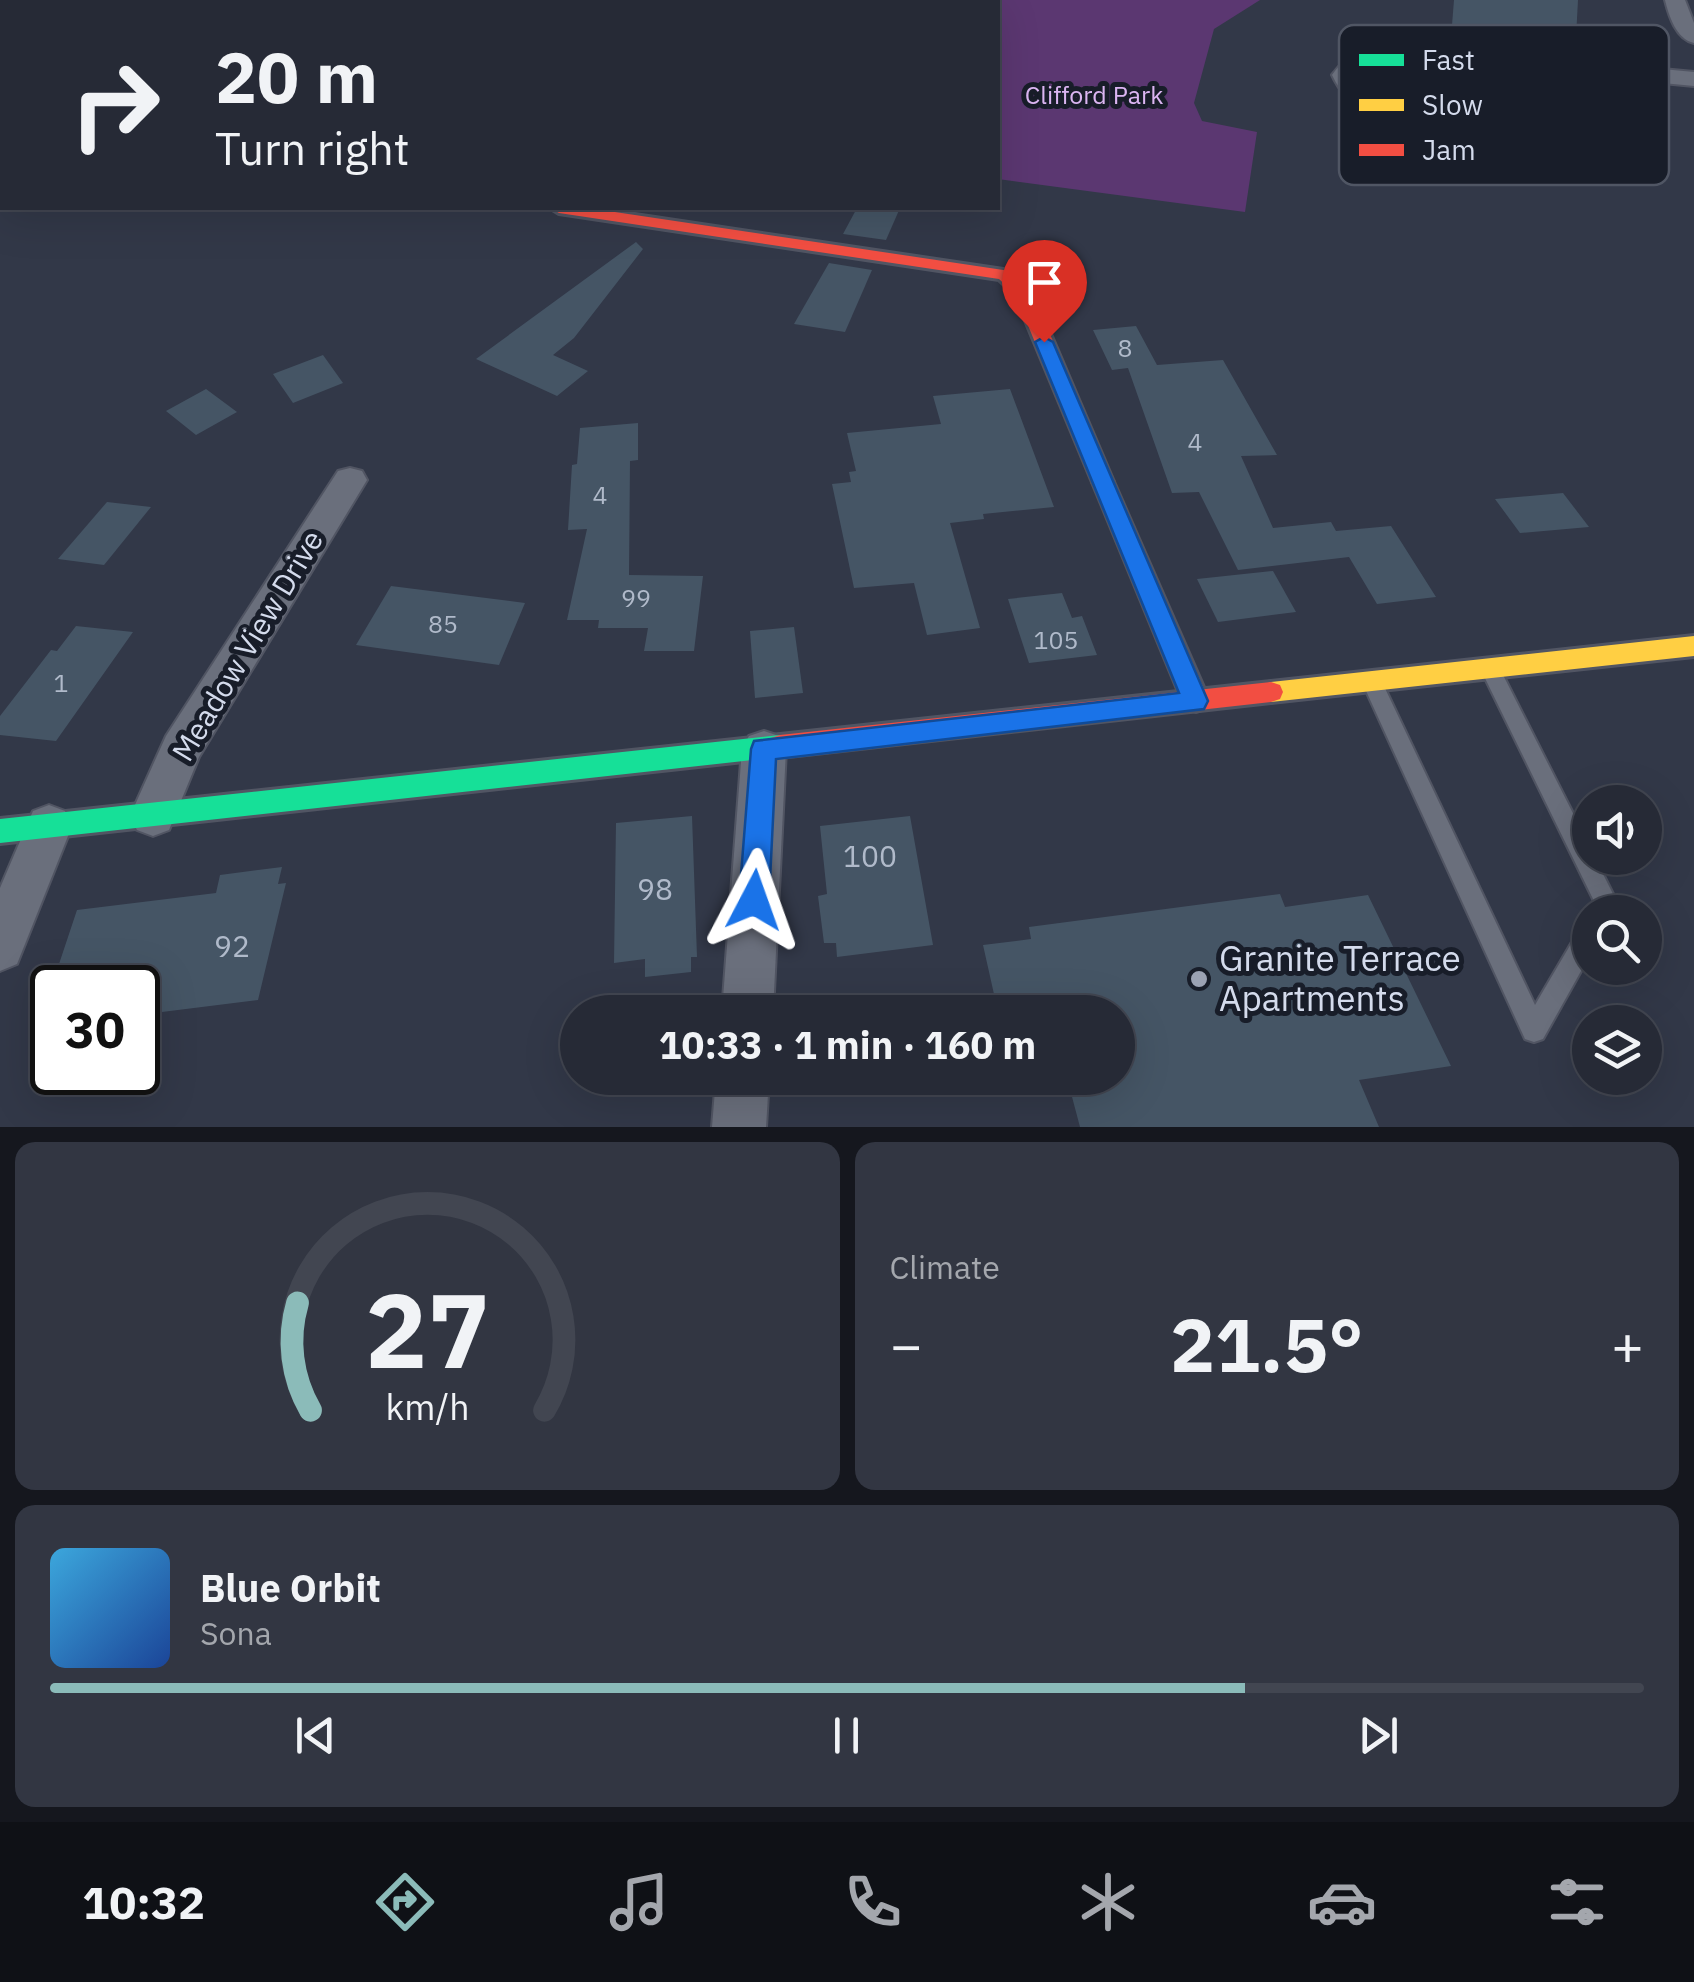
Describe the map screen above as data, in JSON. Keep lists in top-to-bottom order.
{
  "streets": {
    "street": ["Meadow View Drive"]
  },
  "parks": ["Clifford Park"],
  "places": ["Granite Terrace Apartments"],
  "house_numbers": [
    "8",
    "4",
    "4",
    "99",
    "85",
    "105",
    "1",
    "100",
    "98",
    "92"
  ],
  "legend": ["Fast", "Slow", "Jam"],
  "page": {
    "turn": ["20 m", "Turn right"],
    "limit": "30",
    "trip": "10:33 · 1 min · 160 m",
    "tile": "Climate",
    "heat": ["−", "21.5°", "+"],
    "song": ["Blue Orbit", "Sona"],
    "tabs": "10:32",
    "gauge": ["27", "km/h"]
  }
}
